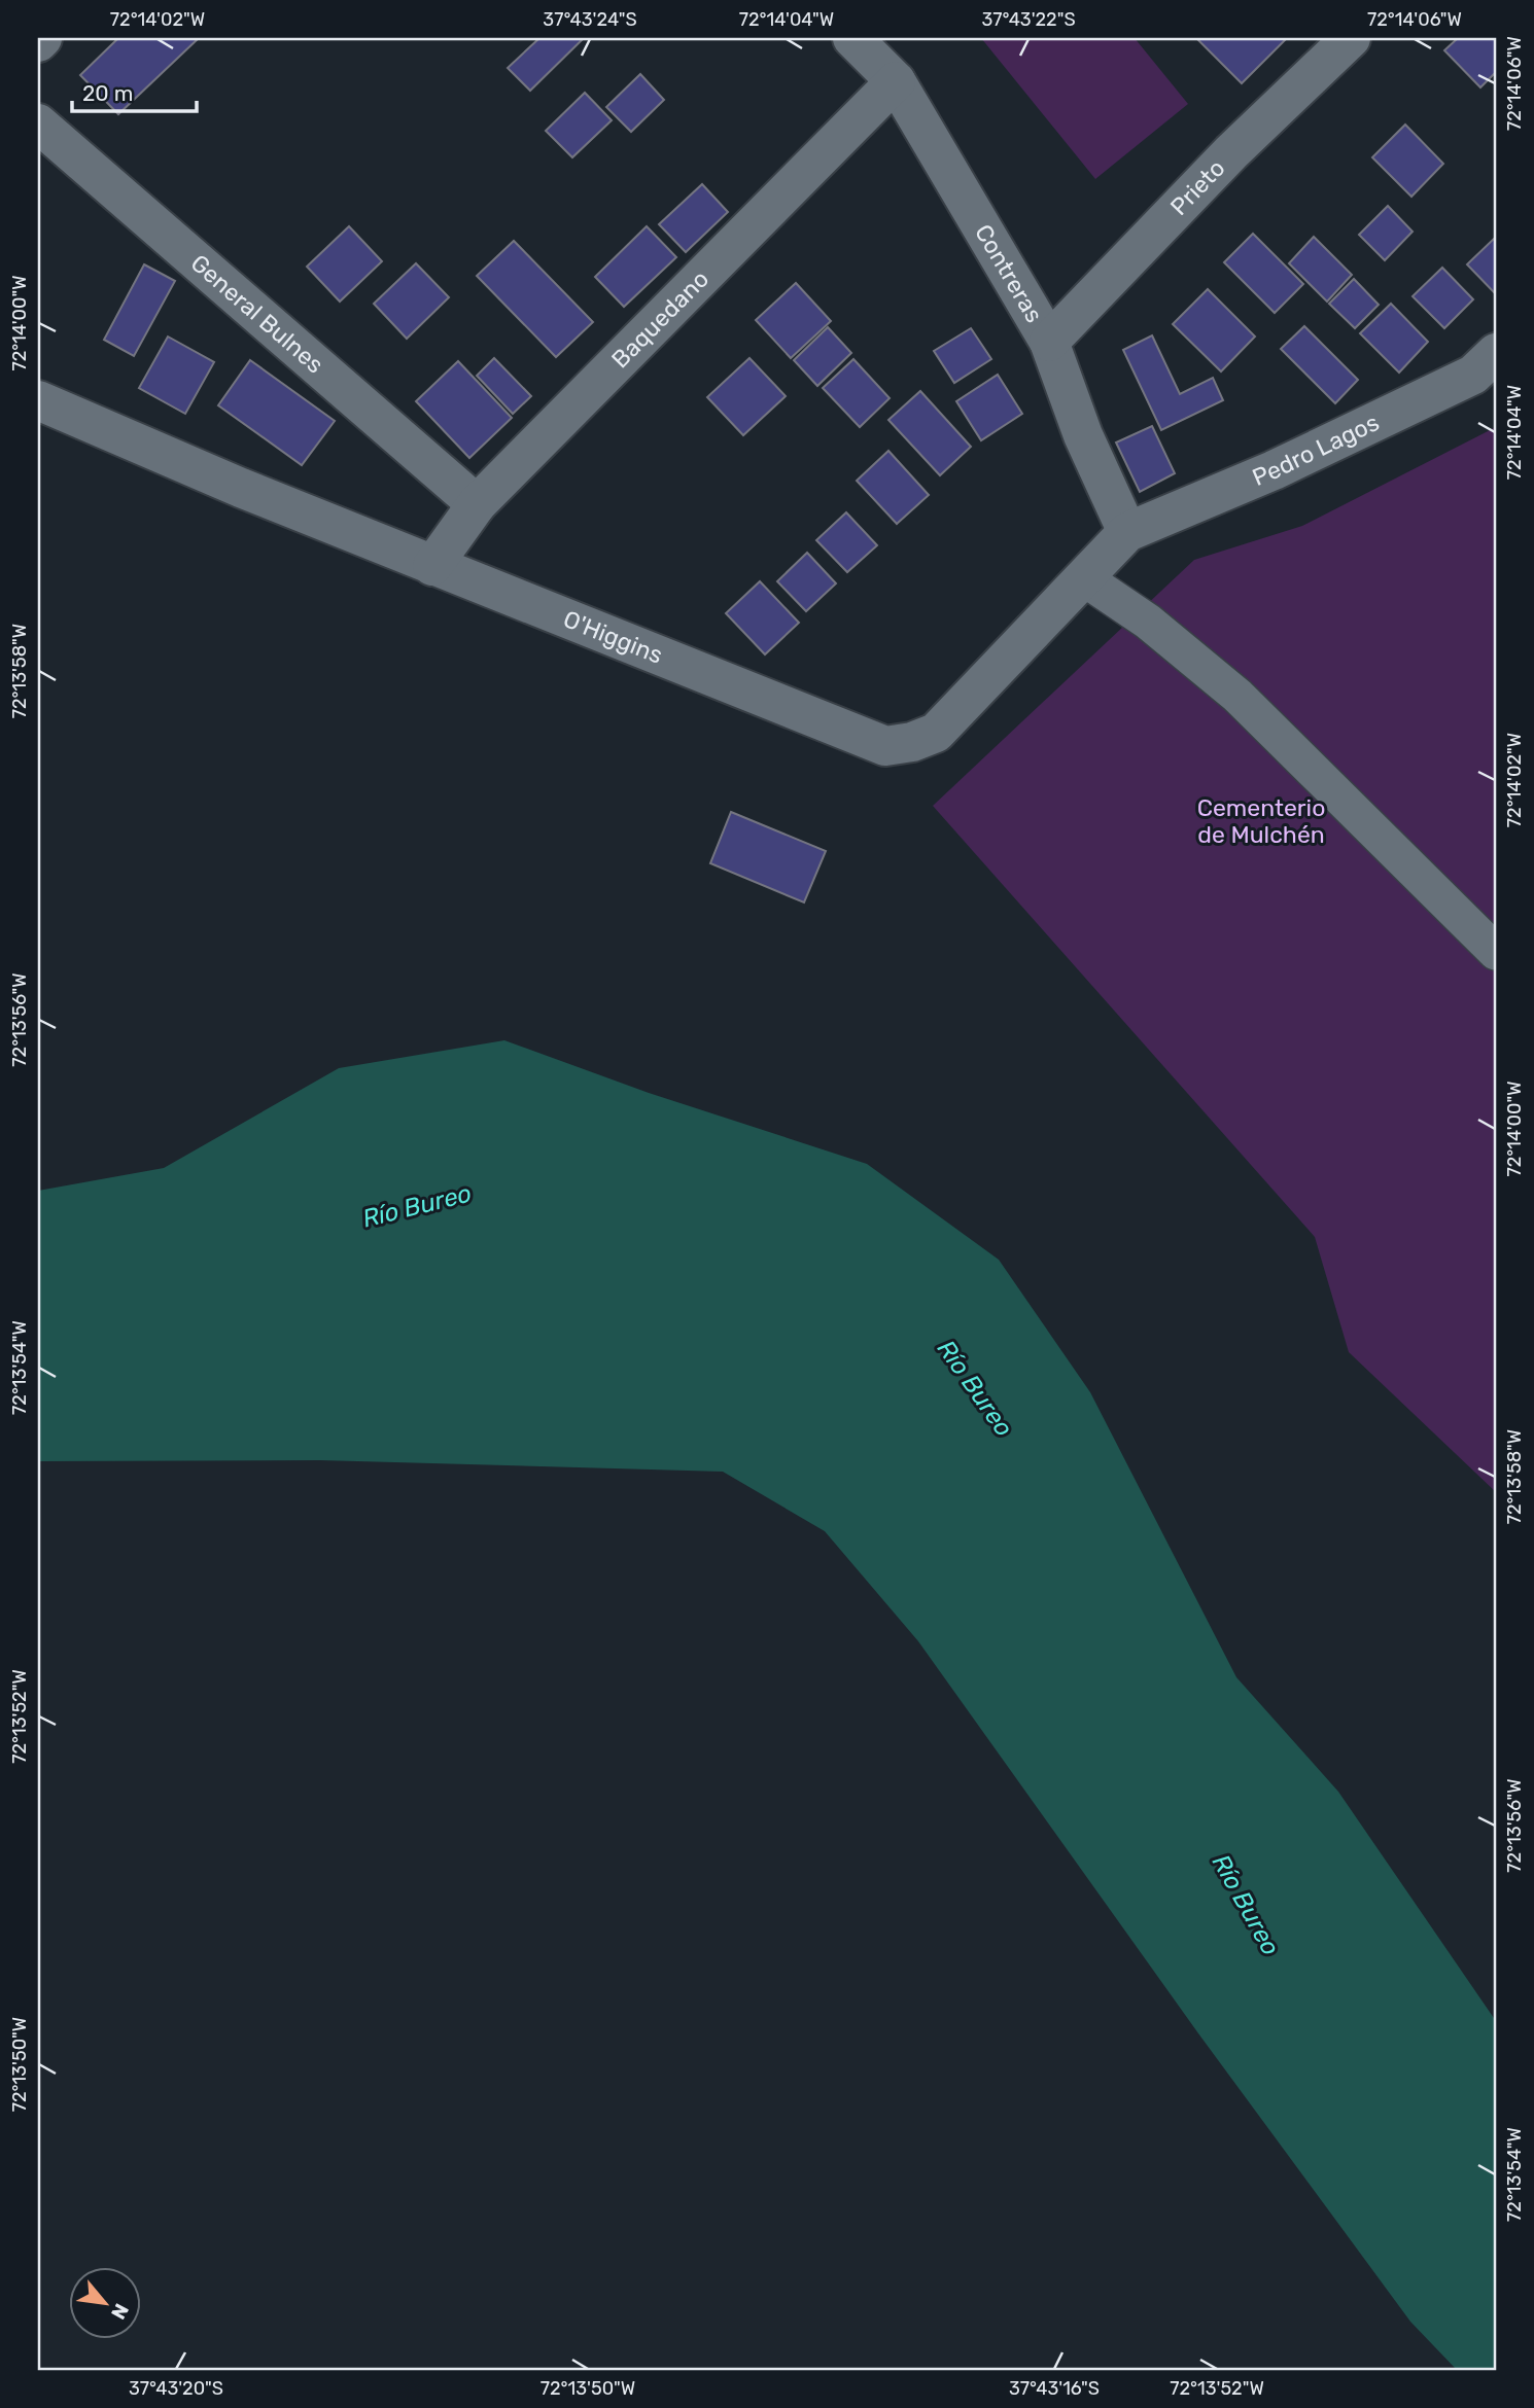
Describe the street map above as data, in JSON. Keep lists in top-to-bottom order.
{
  "streets": {
    "street": [
      "Prieto",
      "Contreras",
      "General Bulnes",
      "Baquedano",
      "Pedro Lagos",
      "O'Higgins"
    ]
  },
  "crossings": [
    ["Prieto", "Contreras"],
    ["Contreras", "Baquedano"],
    ["Contreras", "Pedro Lagos"],
    ["Contreras", "O'Higgins"],
    ["General Bulnes", "Baquedano"],
    ["Baquedano", "O'Higgins"],
    ["Pedro Lagos", "O'Higgins"]
  ],
  "water": ["Río Bureo"],
  "parks": ["Cementerio de Mulchén"],
  "scale_bar": "20 m",
  "north": "bottom right",
  "coordinates": [
    "72°14'02\"W",
    "37°43'24\"S",
    "72°14'04\"W",
    "37°43'22\"S",
    "72°14'06\"W",
    "72°14'00\"W",
    "72°13'58\"W",
    "72°13'56\"W",
    "72°13'54\"W",
    "72°13'52\"W",
    "72°13'50\"W",
    "37°43'20\"S",
    "37°43'16\"S"
  ]
}
